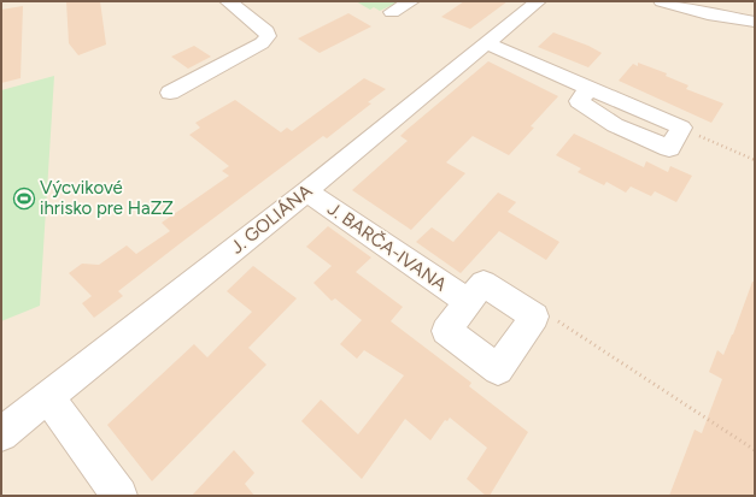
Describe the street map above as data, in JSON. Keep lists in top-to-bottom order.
{
  "streets": {
    "street": ["J. GOLIÁNA", "J. BARČA-IVANA"]
  },
  "crossings": [
    ["J. GOLIÁNA", "J. BARČA-IVANA"]
  ],
  "places": {
    "sports": ["Výcvikové ihrisko pre HaZZ"]
  }
}
